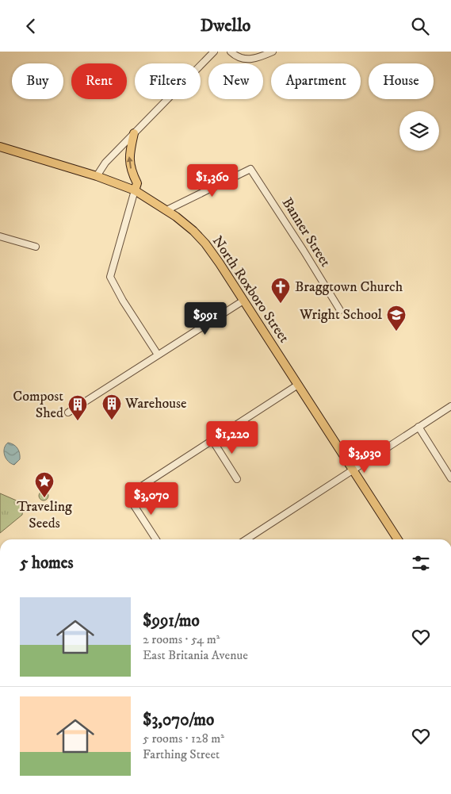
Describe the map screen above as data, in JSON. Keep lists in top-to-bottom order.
{
  "streets": {
    "main road": ["North Roxboro Street"],
    "street": ["Banner Street"]
  },
  "crossings": [
    ["Banner Street", "North Roxboro Street"]
  ],
  "places": {
    "church": ["Braggtown Church"],
    "school or university": ["Wright School"],
    "building": ["Warehouse", "Compost Shed"],
    "place": ["Traveling Seeds"]
  },
  "page": {
    "header": "Dwello",
    "chip": [
      "Buy",
      "Rent",
      "Filters",
      "New",
      "Apartment",
      "House"
    ],
    "price": [
      "$1,360",
      "$991",
      "$1,220",
      "$3,930",
      "$3,070"
    ],
    "heading": "5 homes",
    "list": [
      {
        "name": "$991/mo",
        "note": "2 rooms · 54 m² · East Britania Avenue"
      },
      {
        "name": "$3,070/mo",
        "note": "5 rooms · 128 m² · Farthing Street"
      }
    ]
  }
}
